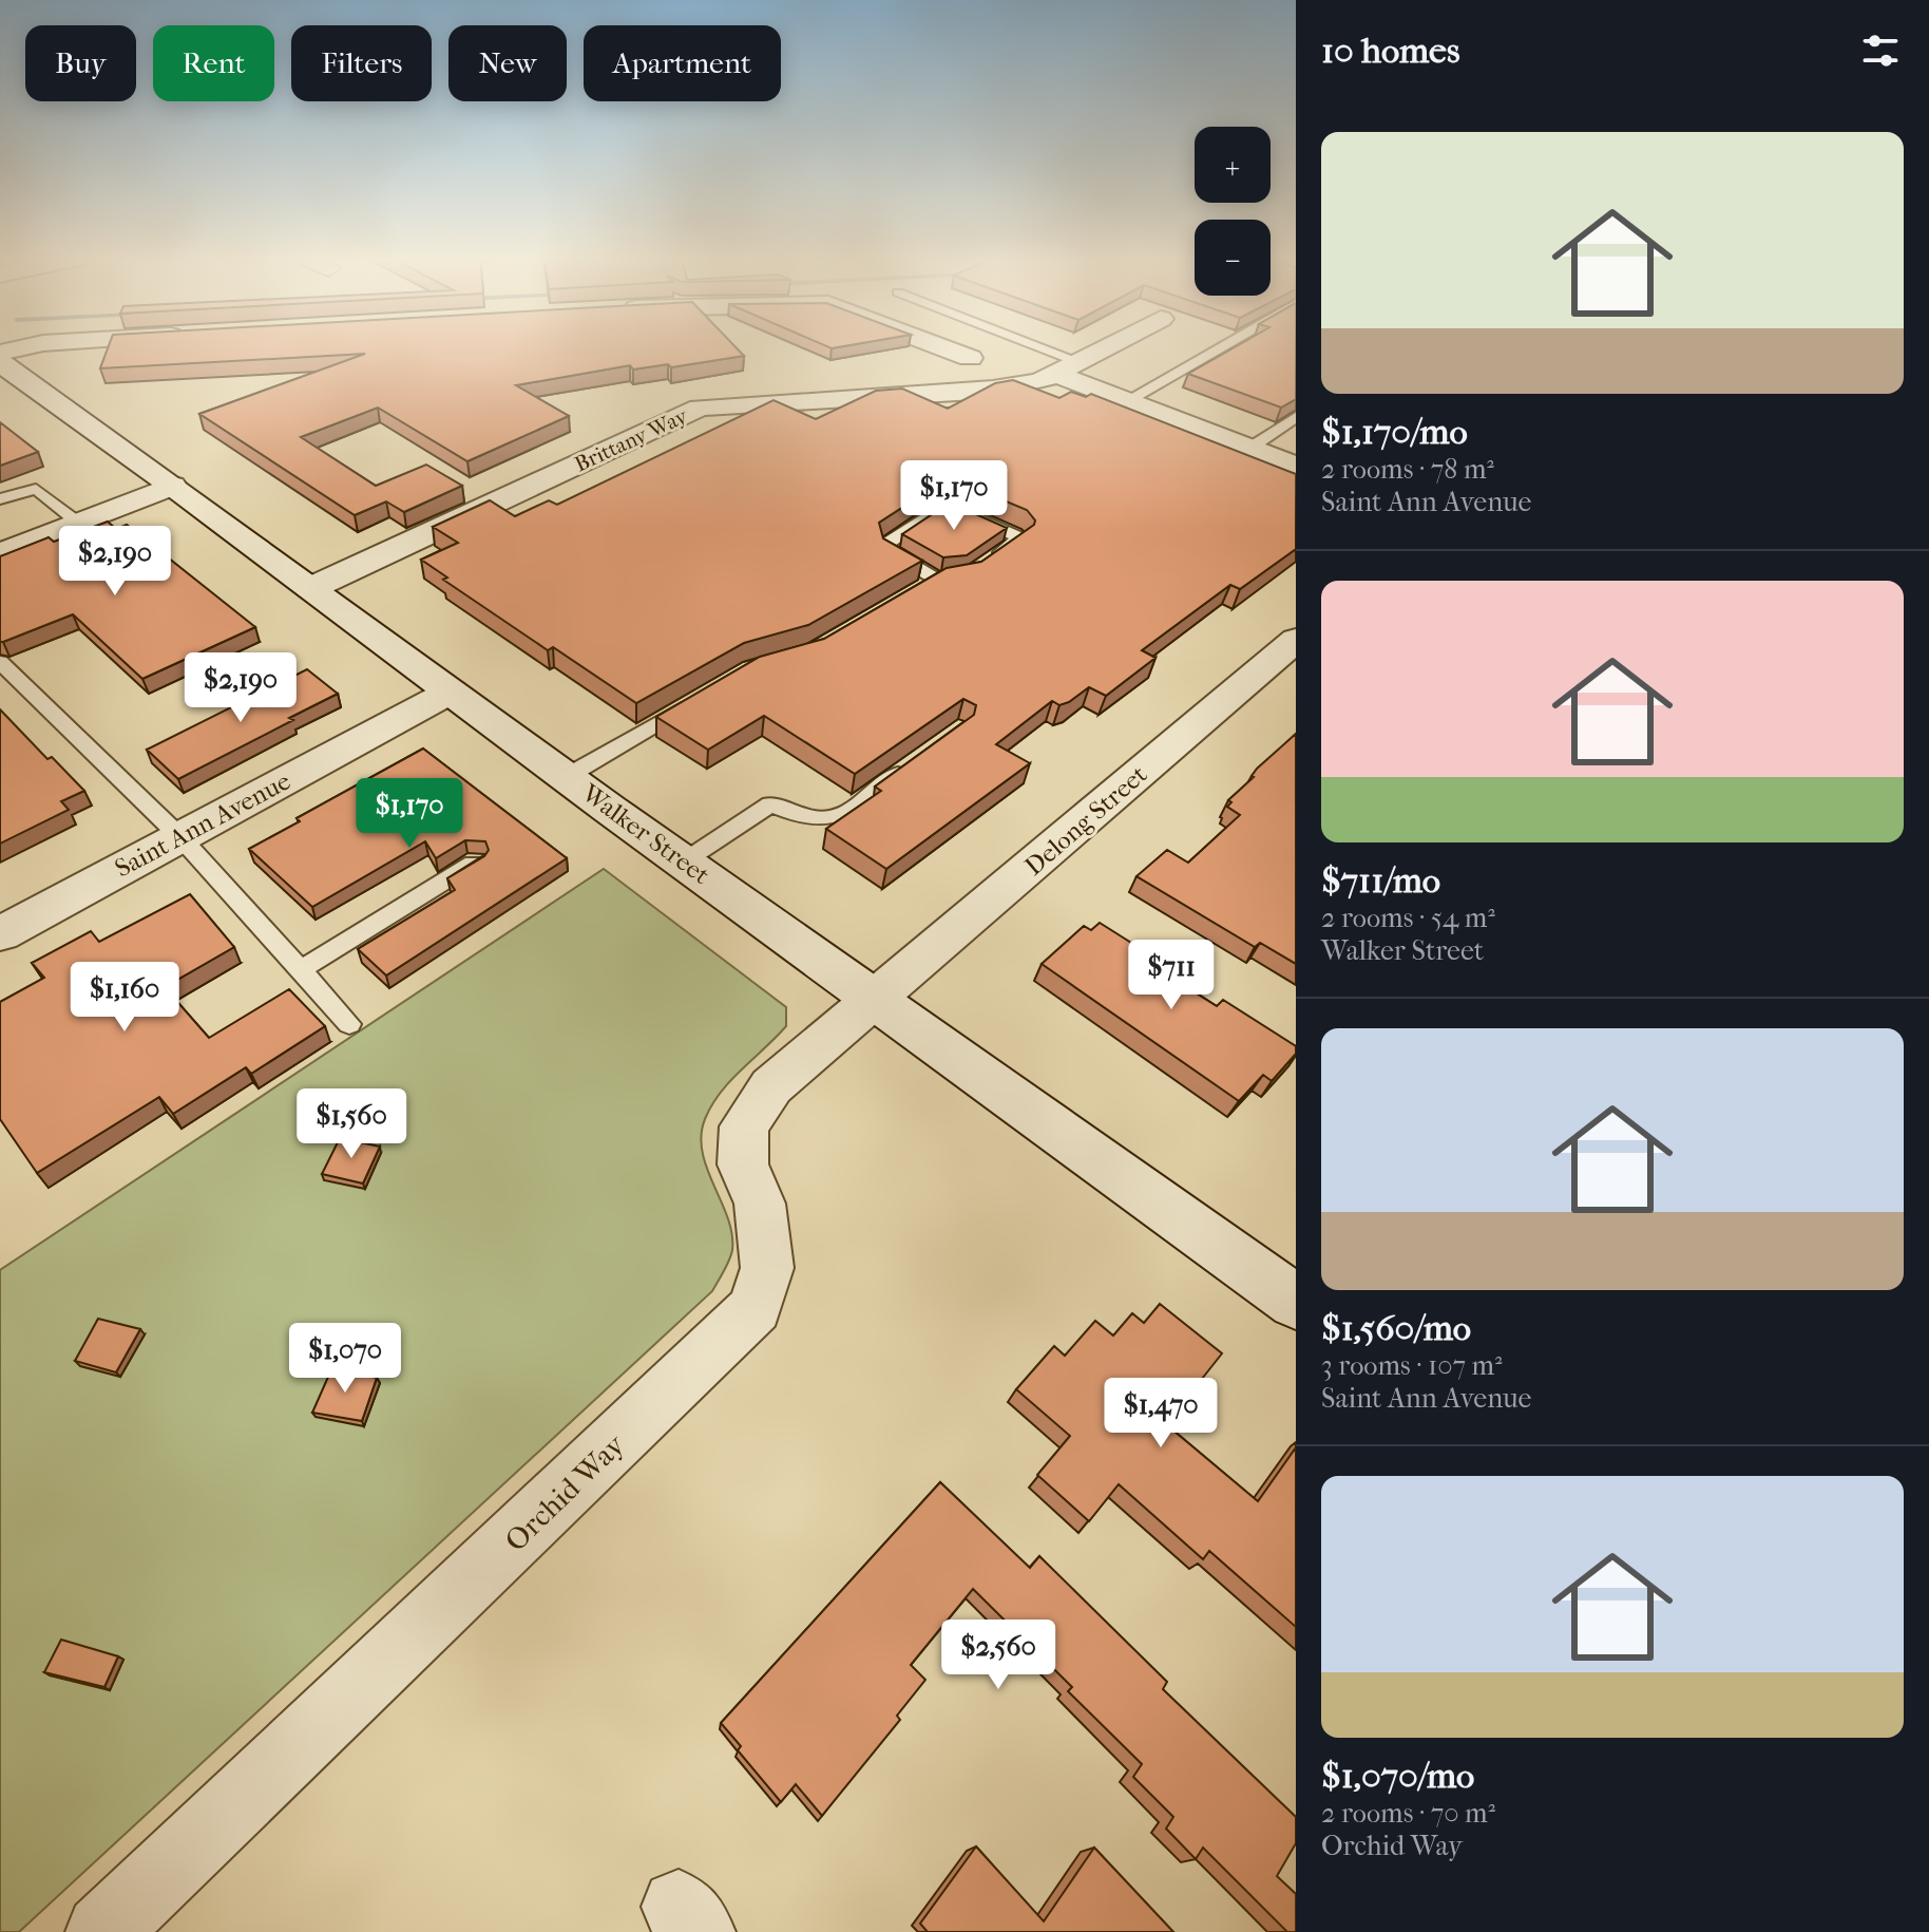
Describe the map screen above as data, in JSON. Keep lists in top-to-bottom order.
{
  "streets": {
    "main road": ["Walker Street"],
    "street": [
      "Brittany Way",
      "Delong Street",
      "Saint Ann Avenue",
      "Orchid Way"
    ]
  },
  "crossings": [
    ["Brittany Way", "Walker Street"],
    ["Delong Street", "Walker Street"],
    ["Delong Street", "Orchid Way"],
    ["Saint Ann Avenue", "Walker Street"],
    ["Walker Street", "Orchid Way"]
  ],
  "page": {
    "heading": "10 homes",
    "chip": [
      "Buy",
      "Rent",
      "Filters",
      "New",
      "Apartment"
    ],
    "list": [
      {
        "name": "$1,170/mo",
        "note": "2 rooms · 78 m² · Saint Ann Avenue"
      },
      {
        "name": "$711/mo",
        "note": "2 rooms · 54 m² · Walker Street"
      },
      {
        "name": "$1,560/mo",
        "note": "3 rooms · 107 m² · Saint Ann Avenue"
      },
      {
        "name": "$1,070/mo",
        "note": "2 rooms · 70 m² · Orchid Way"
      }
    ],
    "map_buttons": ["+", "−"],
    "price": [
      "$1,170",
      "$2,190",
      "$2,190",
      "$1,170",
      "$711",
      "$1,160",
      "$1,560",
      "$1,070",
      "$1,470",
      "$2,560"
    ]
  }
}
